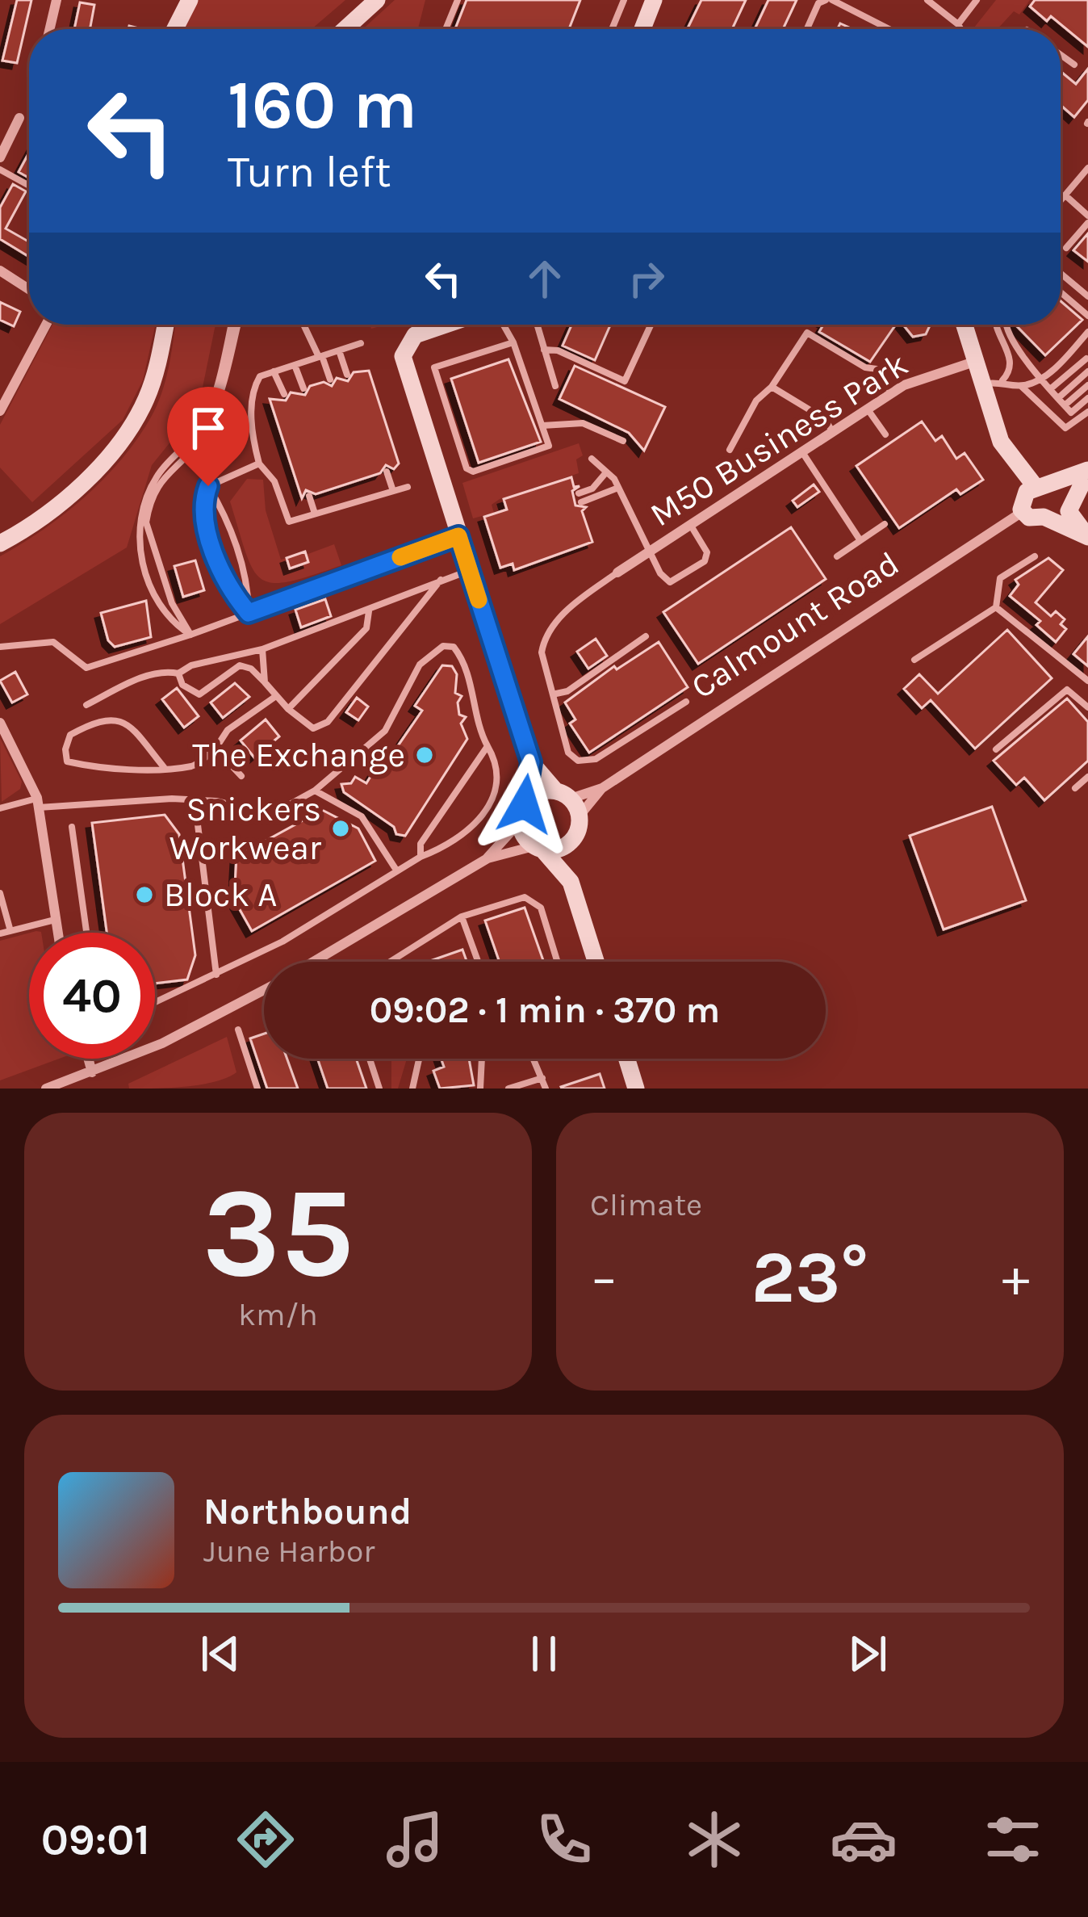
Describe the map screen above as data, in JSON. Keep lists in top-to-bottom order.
{
  "streets": {
    "street": ["M50 Business Park", "Calmount Road"]
  },
  "places": ["The Exchange", "Snickers Workwear", "Block A"],
  "page": {
    "turn": ["160 m", "Turn left"],
    "limit": "40",
    "trip": "09:02 · 1 min · 370 m",
    "tile": [
      ["35", "km/h"],
      "Climate"
    ],
    "heat": ["−", "23°", "+"],
    "song": ["Northbound", "June Harbor"],
    "tabs": "09:01"
  }
}
